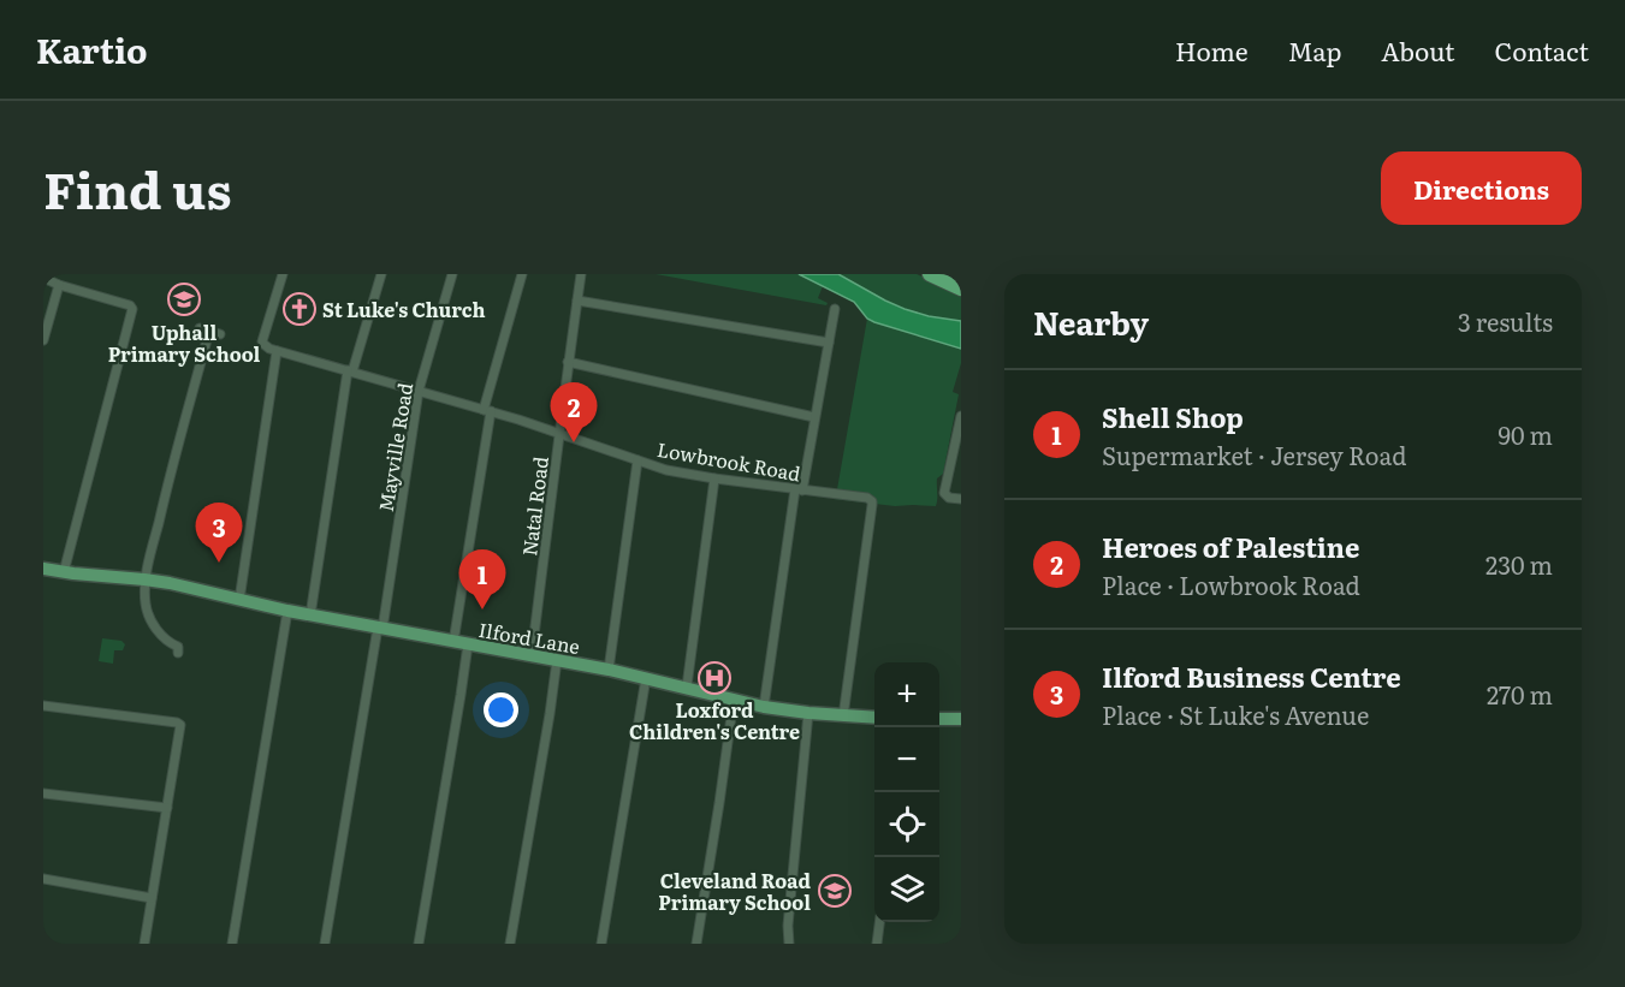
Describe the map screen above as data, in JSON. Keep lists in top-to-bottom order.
{
  "streets": {
    "main road": ["Ilford Lane"],
    "street": ["Mayville Road", "Lowbrook Road", "Natal Road"]
  },
  "crossings": [
    ["Mayville Road", "Lowbrook Road"],
    ["Mayville Road", "Ilford Lane"],
    ["Lowbrook Road", "Natal Road"],
    ["Lowbrook Road", "Ilford Lane"],
    ["Natal Road", "Ilford Lane"]
  ],
  "places": {
    "school or university": ["Uphall Primary School", "Cleveland Road Primary School"],
    "church": ["St Luke's Church"],
    "hospital": ["Loxford Children's Centre"]
  },
  "page": {
    "header": "Kartio",
    "nav": [
      "Home",
      "Map",
      "About",
      "Contact"
    ],
    "title": "Find us",
    "buttons": "Directions",
    "heading": ["Nearby", "3 results"],
    "list": [
      {
        "mark": "1",
        "name": "Shell Shop",
        "note": "Supermarket · Jersey Road",
        "value": "90 m"
      },
      {
        "mark": "2",
        "name": "Heroes of Palestine",
        "note": "Place · Lowbrook Road",
        "value": "230 m"
      },
      {
        "mark": "3",
        "name": "Ilford Business Centre",
        "note": "Place · St Luke's Avenue",
        "value": "270 m"
      }
    ],
    "pins": ["2", "3", "1"],
    "map_buttons": ["+", "−"]
  }
}
